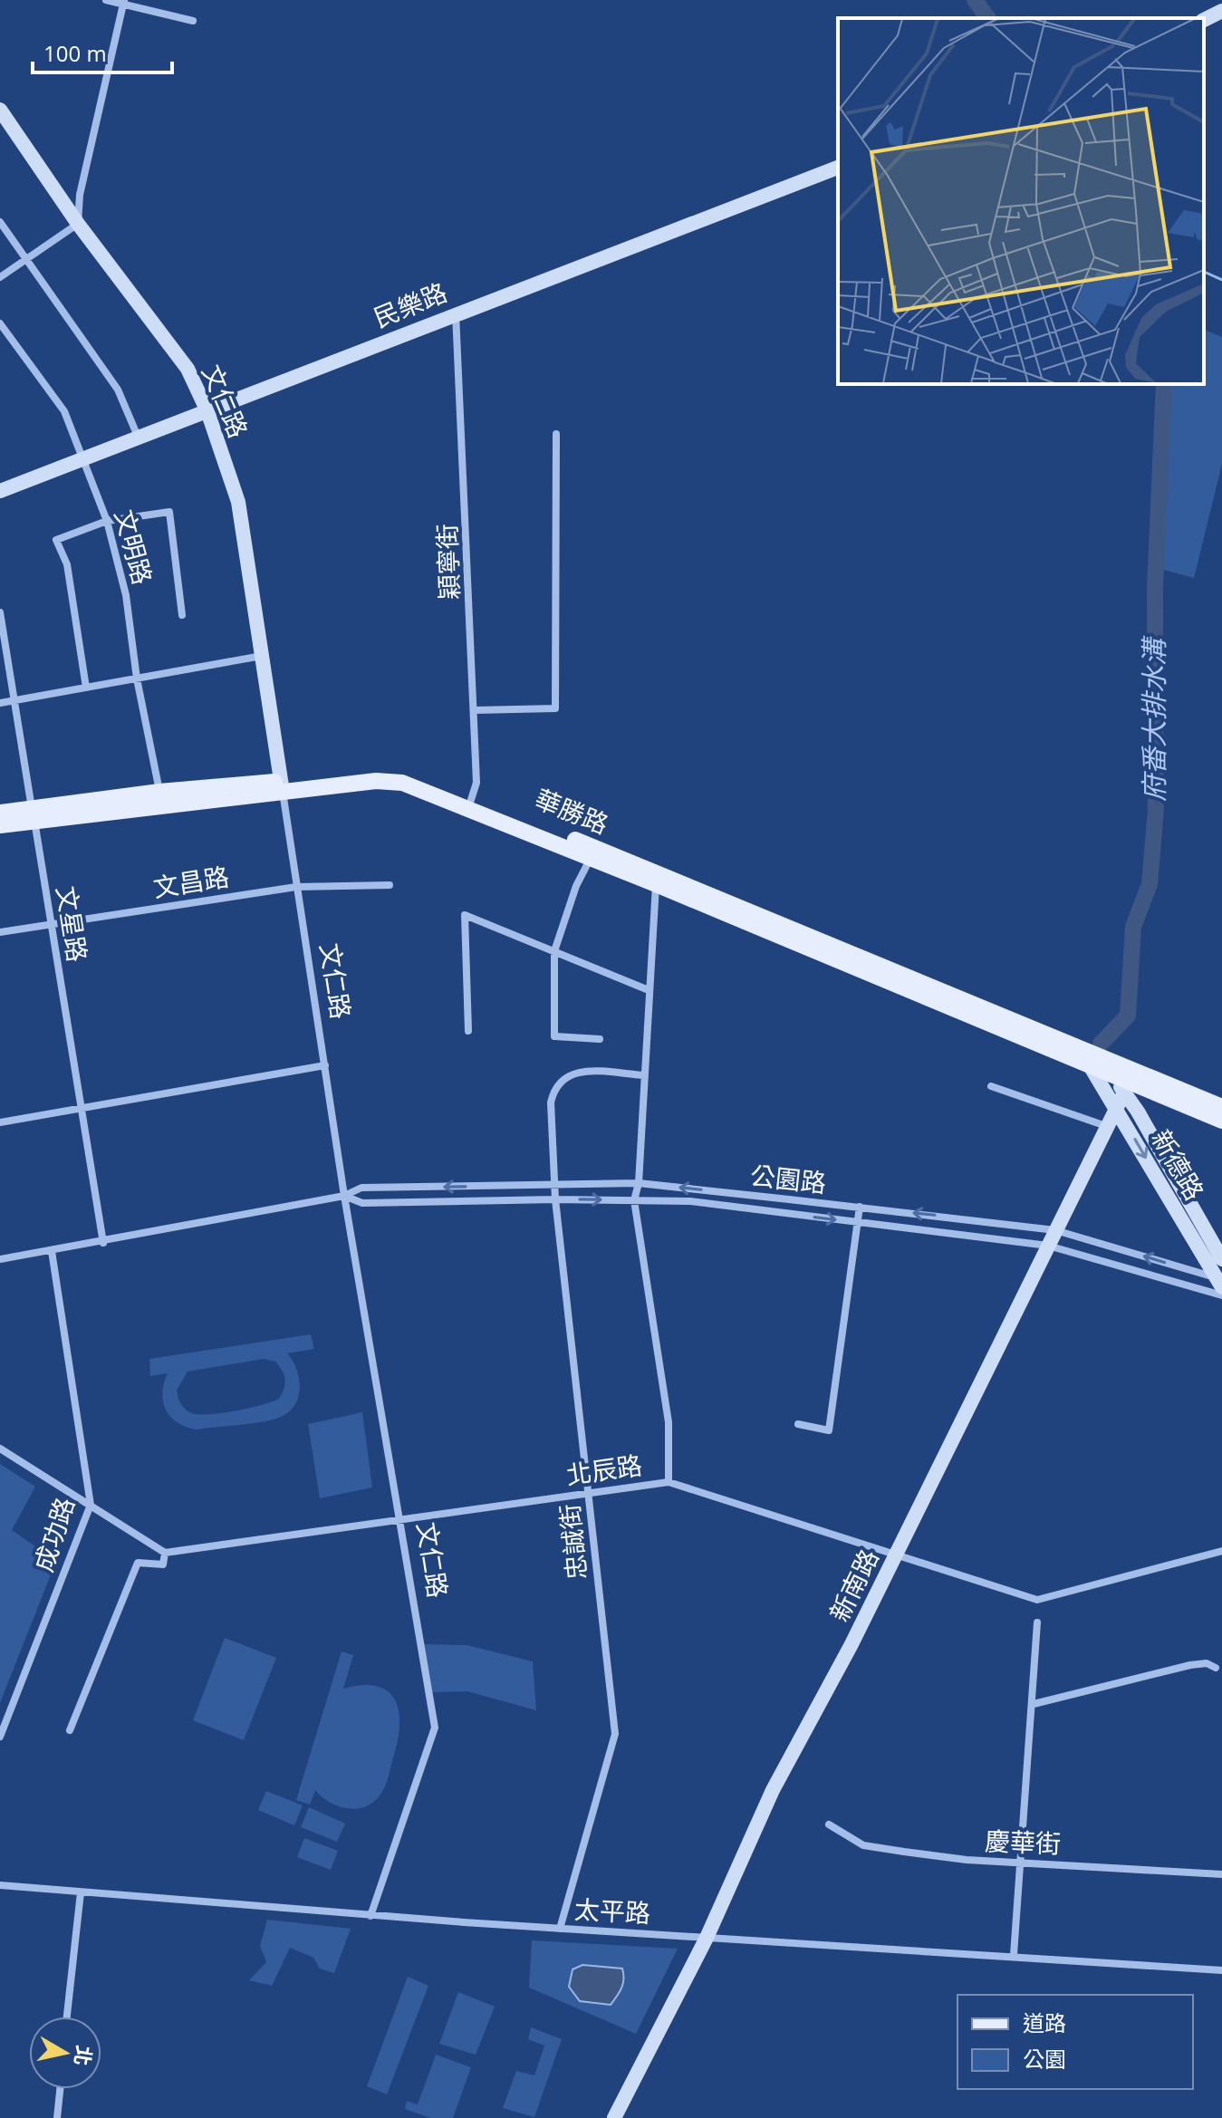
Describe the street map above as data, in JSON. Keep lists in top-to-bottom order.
{
  "streets": {
    "main road": [
      "民樂路",
      "文仁路",
      "華勝路",
      "新德路",
      "新南路"
    ],
    "street": [
      "文明路",
      "穎寧街",
      "文昌路",
      "文星路",
      "公園路",
      "北辰路",
      "成功路",
      "忠誠街",
      "慶華街",
      "太平路"
    ]
  },
  "crossings": [
    ["民樂路", "文仁路"],
    ["民樂路", "文明路"],
    ["民樂路", "穎寧街"],
    ["文仁路", "華勝路"],
    ["文仁路", "文昌路"],
    ["文仁路", "公園路"],
    ["文仁路", "北辰路"],
    ["文仁路", "太平路"],
    ["文明路", "華勝路"],
    ["穎寧街", "華勝路"],
    ["華勝路", "文星路"],
    ["華勝路", "新德路"],
    ["華勝路", "新南路"],
    ["文昌路", "文星路"],
    ["文星路", "公園路"],
    ["新德路", "公園路"],
    ["新德路", "新南路"],
    ["公園路", "成功路"],
    ["公園路", "忠誠街"],
    ["公園路", "新南路"],
    ["北辰路", "忠誠街"],
    ["北辰路", "新南路"],
    ["忠誠街", "太平路"],
    ["新南路", "太平路"]
  ],
  "water": ["府番大排水溝"],
  "legend": ["道路", "公園"],
  "scale_bar": "100 m",
  "north": "right"
}
